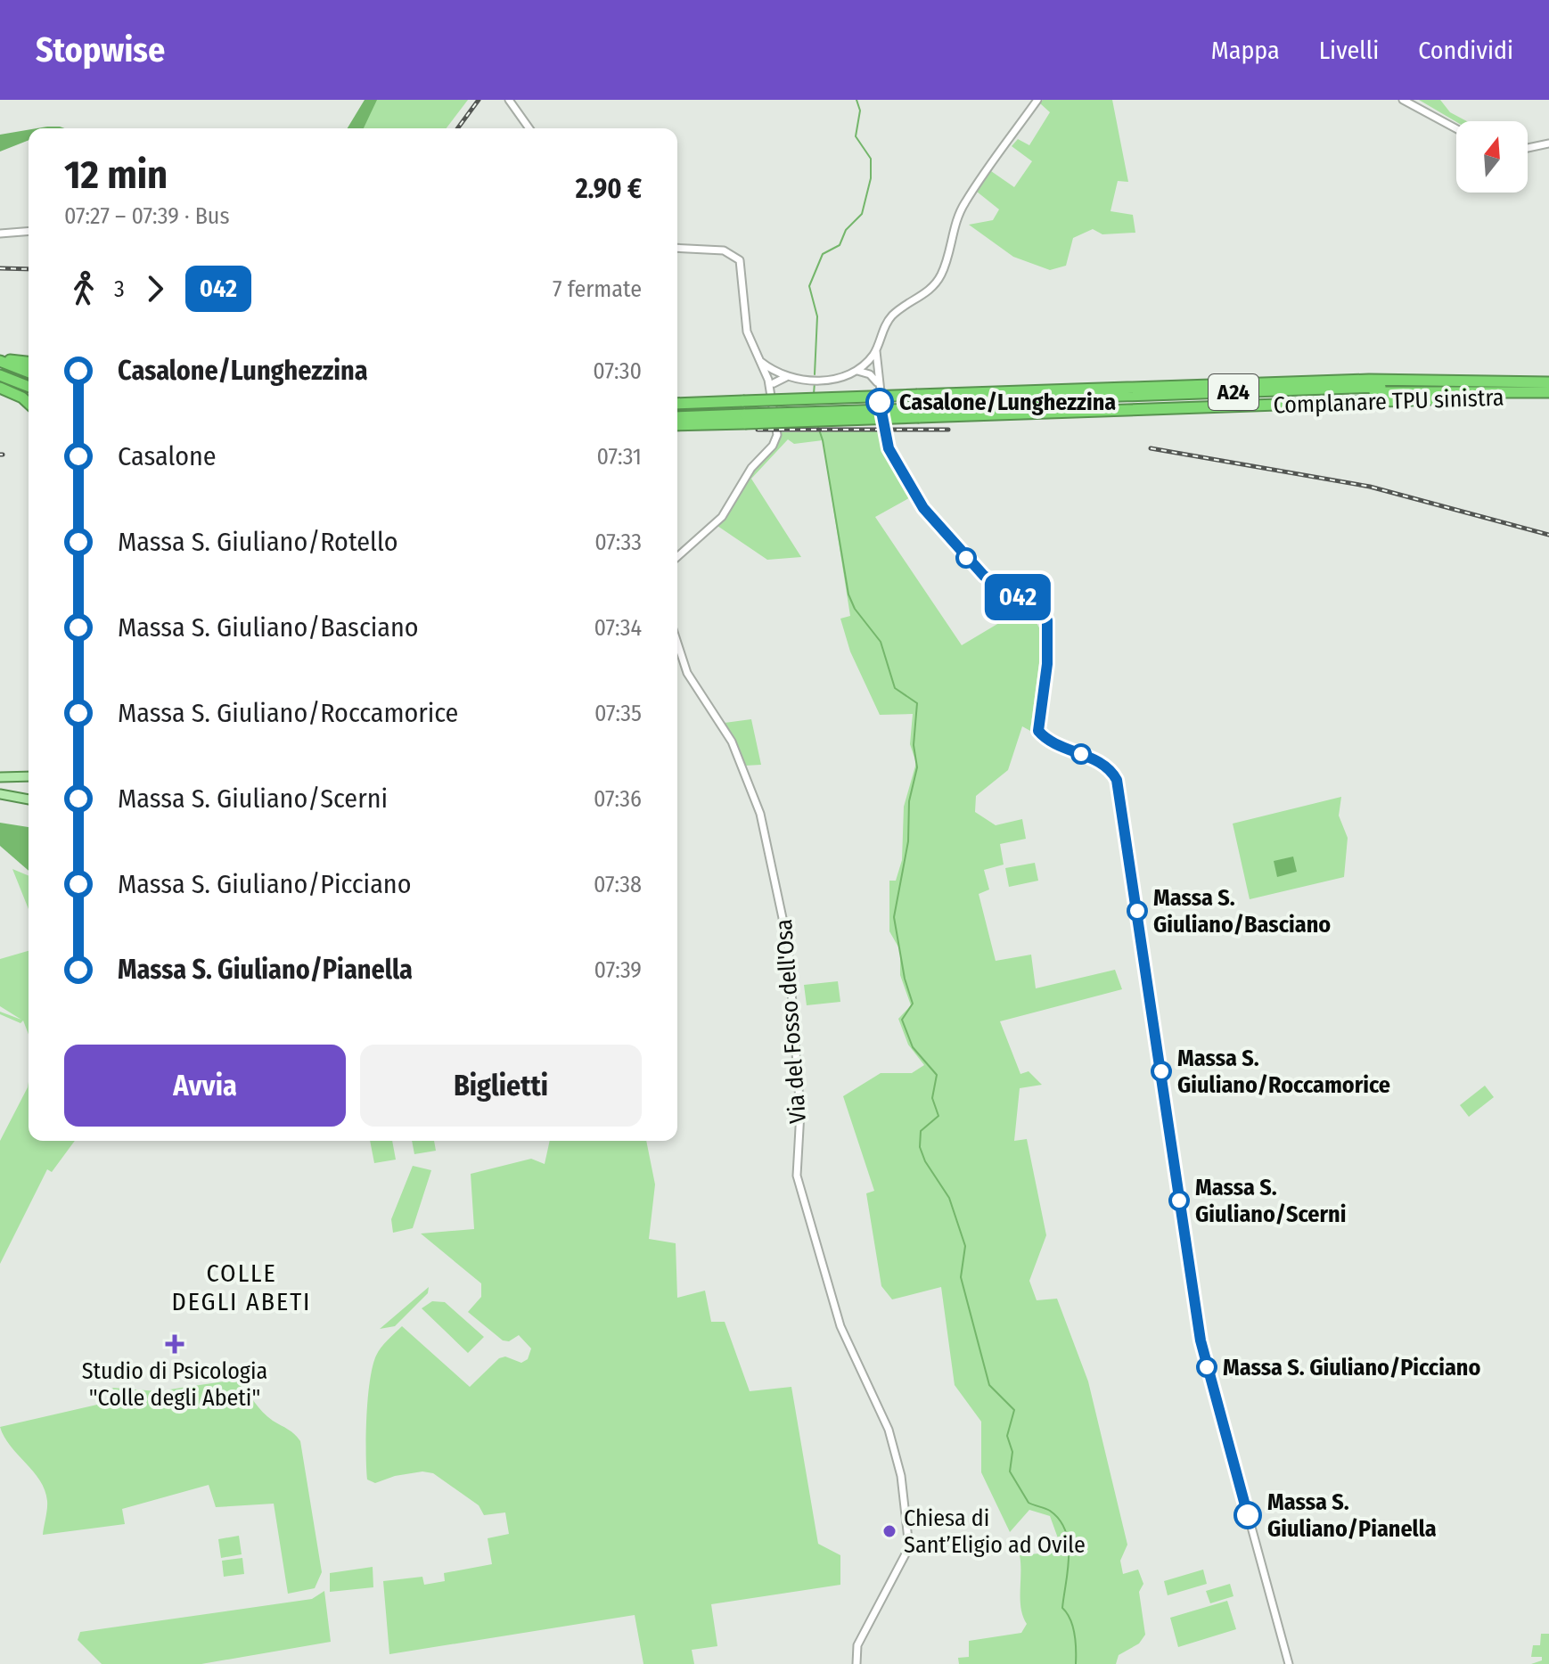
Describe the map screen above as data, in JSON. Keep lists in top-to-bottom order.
{
  "streets": {
    "highway": ["A24"],
    "street": ["Via del Fosso dell'Osa"]
  },
  "districts": ["COLLE DEGLI ABETI"],
  "places": {
    "other": [
      "Casalone/Lunghezzina",
      "Massa S. Giuliano/Basciano",
      "Massa S. Giuliano/Roccamorice",
      "Massa S. Giuliano/Scerni",
      "Massa S. Giuliano/Picciano",
      "Massa S. Giuliano/Pianella",
      "Chiesa di Sant’Eligio ad Ovile"
    ],
    "health": ["Studio di Psicologia \"Colle degli Abeti\""]
  },
  "lines": ["bus line 042"],
  "north": "top",
  "page": {
    "header": "Stopwise",
    "nav": ["Mappa", "Livelli", "Condividi"],
    "on_map": "042",
    "heading": ["12 min", "07:27 – 07:39 · Bus", "2.90 €"],
    "legs": ["3", "042", "7 fermate"],
    "list": [
      {
        "name": "Casalone/Lunghezzina",
        "value": "07:30"
      },
      {
        "name": "Casalone",
        "value": "07:31"
      },
      {
        "name": "Massa S. Giuliano/Rotello",
        "value": "07:33"
      },
      {
        "name": "Massa S. Giuliano/Basciano",
        "value": "07:34"
      },
      {
        "name": "Massa S. Giuliano/Roccamorice",
        "value": "07:35"
      },
      {
        "name": "Massa S. Giuliano/Scerni",
        "value": "07:36"
      },
      {
        "name": "Massa S. Giuliano/Picciano",
        "value": "07:38"
      },
      {
        "name": "Massa S. Giuliano/Pianella",
        "value": "07:39"
      }
    ],
    "buttons": ["Avvia", "Biglietti"]
  }
}
